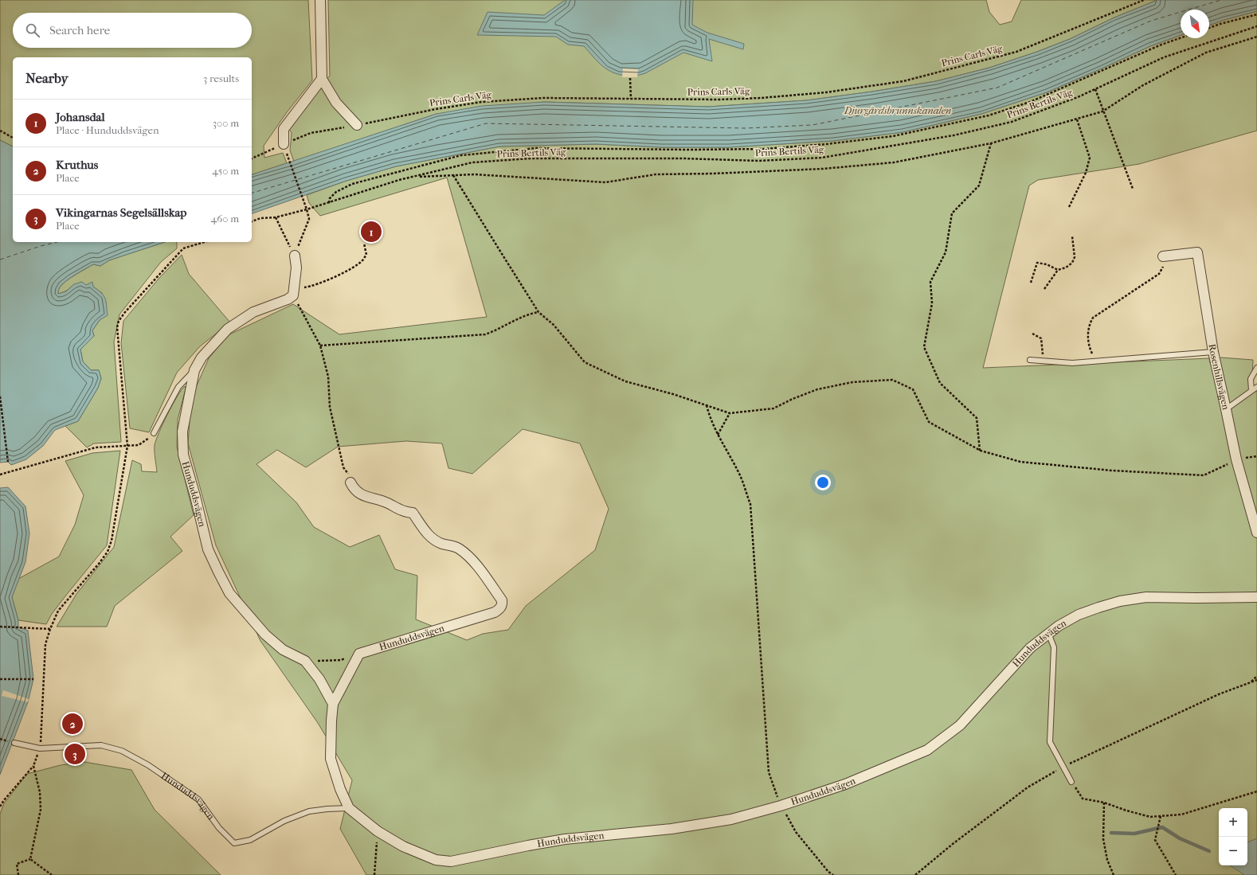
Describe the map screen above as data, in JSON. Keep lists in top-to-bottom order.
{
  "streets": {
    "street": ["Rosenhillsvägen", "Hunduddsvägen"],
    "path": ["Prins Carls Väg", "Prins Bertils Väg"]
  },
  "water": ["Djurgårdsbrunnskanalen"],
  "north": "bottom right",
  "page": {
    "search": "Search here",
    "heading": ["Nearby", "3 results"],
    "list": [
      {
        "mark": "1",
        "name": "Johansdal",
        "note": "Place · Hunduddsvägen",
        "value": "300 m"
      },
      {
        "mark": "2",
        "name": "Kruthus",
        "note": "Place",
        "value": "450 m"
      },
      {
        "mark": "3",
        "name": "Vikingarnas Segelsällskap",
        "note": "Place",
        "value": "460 m"
      }
    ],
    "pins": ["1", "2", "3"],
    "map_buttons": ["+", "−"]
  }
}
